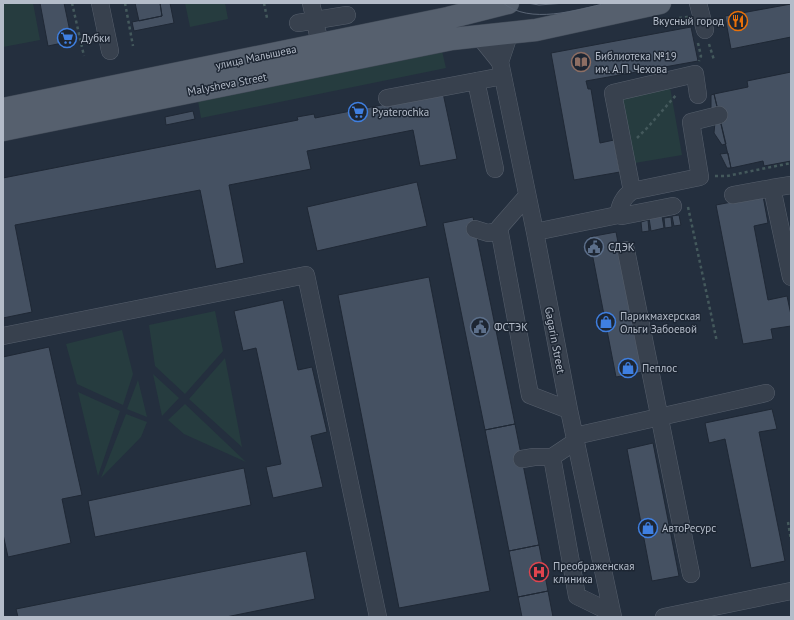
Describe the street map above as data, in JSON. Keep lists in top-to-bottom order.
{
  "streets": {
    "main road": ["улица Малышева", "Gagarin Street"]
  },
  "crossings": [
    ["улица Малышева", "Gagarin Street"]
  ],
  "places": {
    "restaurant": ["Вкусный город"],
    "supermarket": ["Дубки", "Pyaterochka"],
    "library": ["Библиотека №19 им. А.П. Чехова"],
    "public building": ["СДЭК", "ФСТЭК"],
    "shop": ["Парикмахерская Ольги Забоевой", "Пеплос", "АвтоРесурс"],
    "hospital": ["Преображенская клиника"]
  }
}
